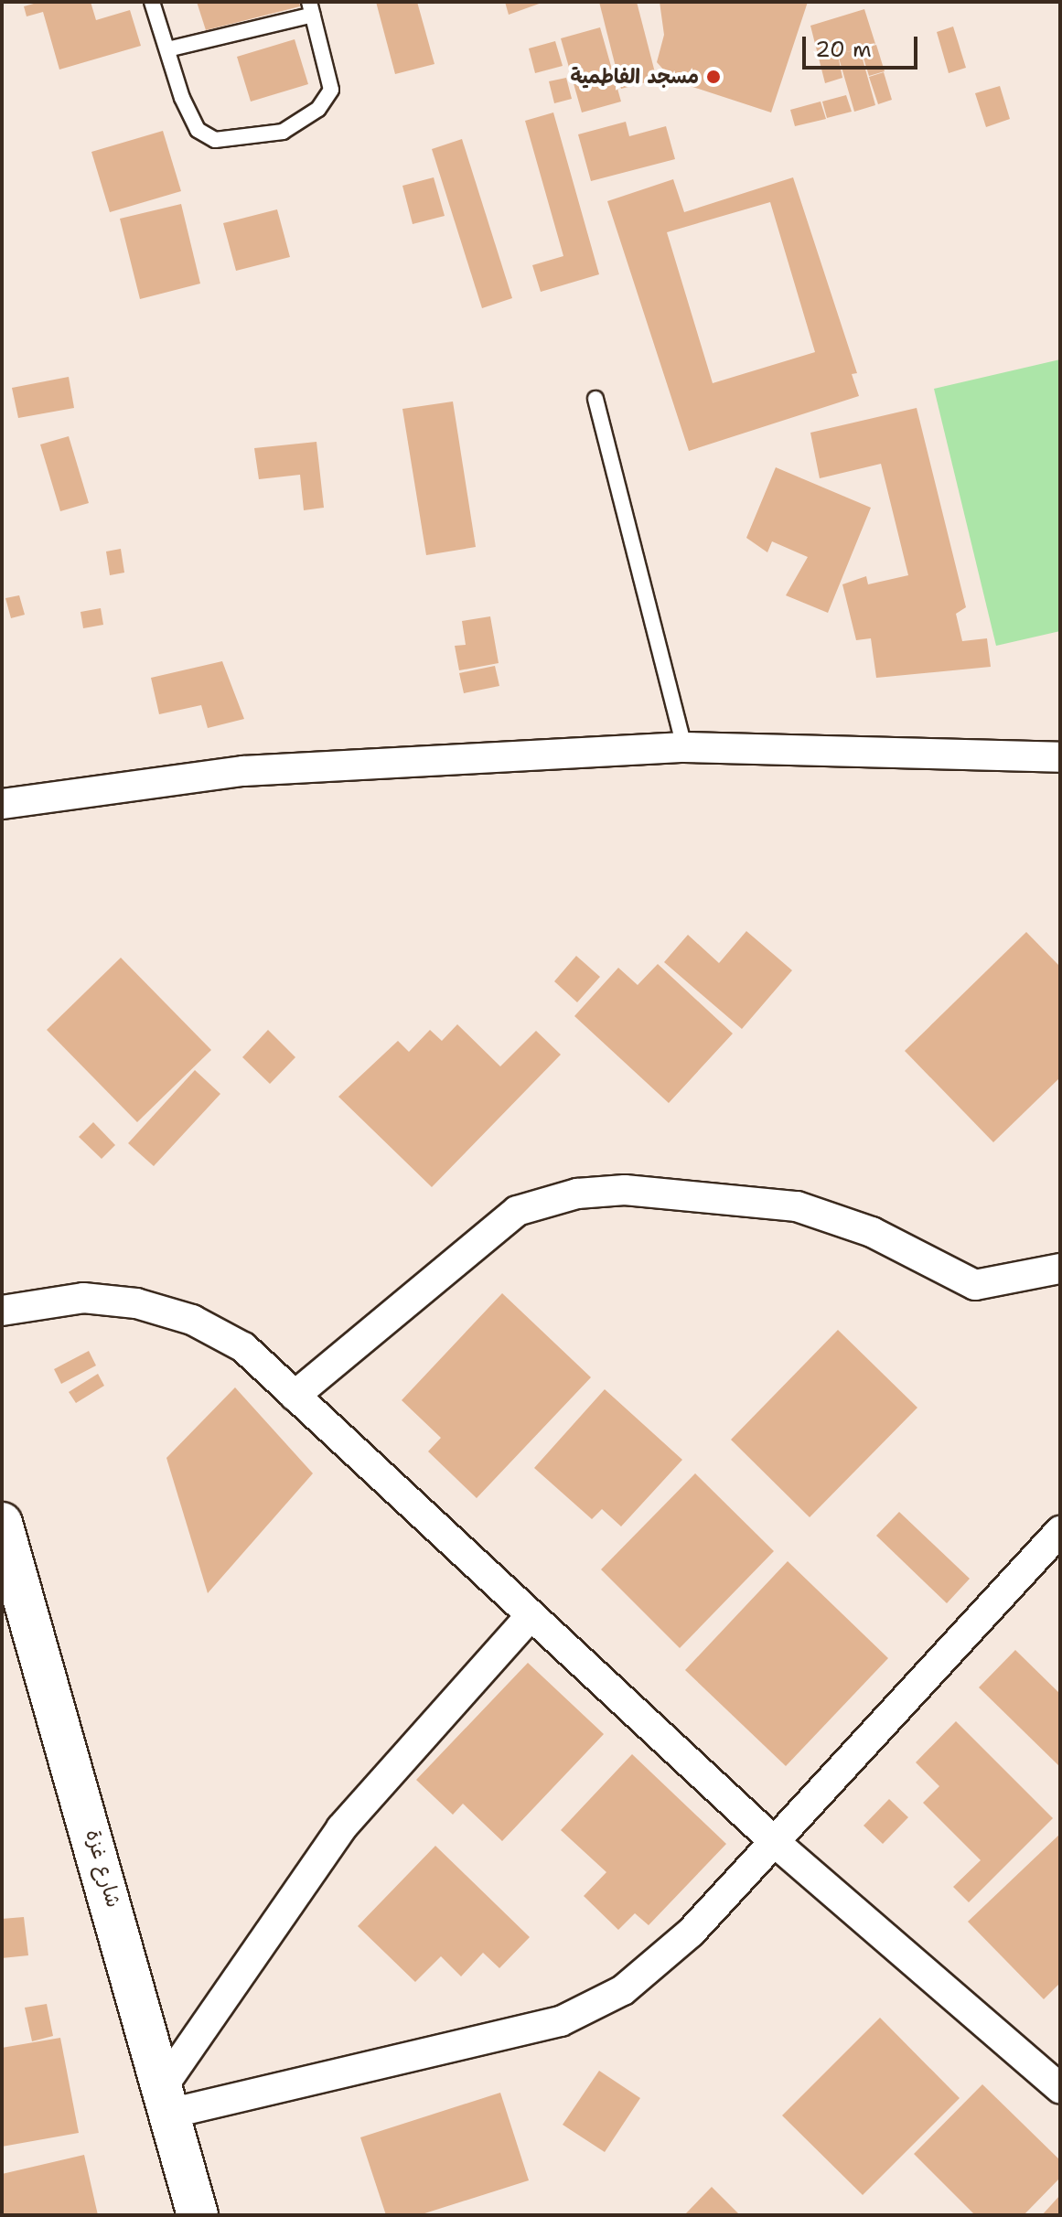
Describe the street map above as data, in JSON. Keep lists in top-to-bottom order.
{
  "streets": {
    "main road": ["شارع غزة"]
  },
  "places": ["مسجد الفاطمية"],
  "scale_bar": "20 m"
}
